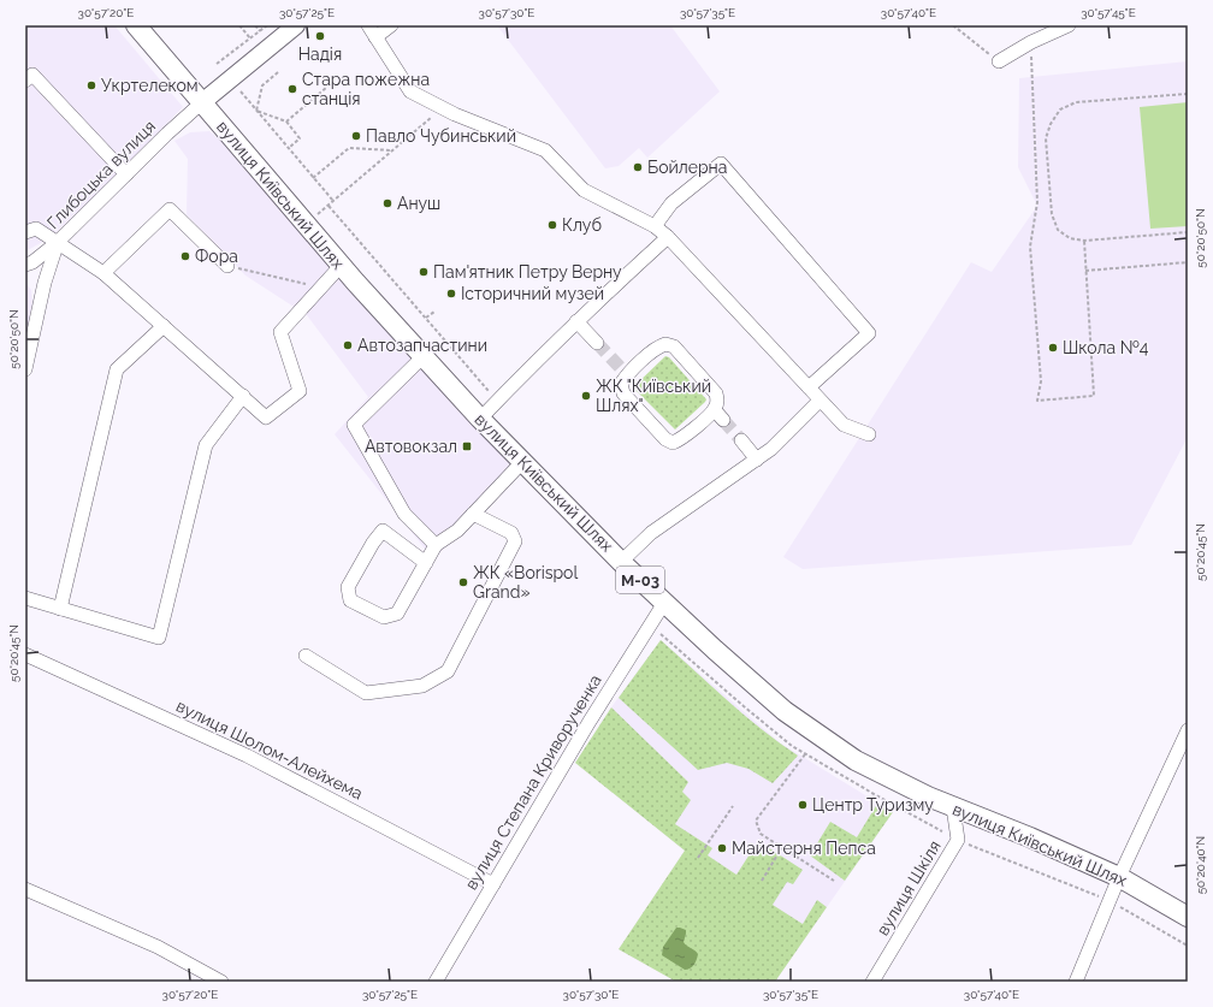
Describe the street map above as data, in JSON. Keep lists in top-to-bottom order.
{
  "streets": {
    "highway": ["вулиця Київський Шлях", "М-03"],
    "street": [
      "Глибоцька вулиця",
      "вулиця Шолом-Алейхема",
      "вулиця Степана Криворученка",
      "вулиця Шкіля"
    ]
  },
  "crossings": [
    ["Глибоцька вулиця", "вулиця Київський Шлях"],
    ["вулиця Київський Шлях", "вулиця Степана Криворученка"],
    ["вулиця Київський Шлях", "вулиця Шкіля"],
    ["вулиця Шолом-Алейхема", "вулиця Степана Криворученка"]
  ],
  "places": {
    "other": [
      "Надія",
      "Укртелеком",
      "Стара пожежна станція",
      "Павло Чубинський",
      "Бойлерна",
      "Ануш",
      "Клуб",
      "Фора",
      "Пам'ятник Петру Верну",
      "Історичний музей",
      "Автозапчастини",
      "Школа №4",
      "ЖК \"Київський Шлях\"",
      "ЖК «Borispol Grand»",
      "Центр Туризму",
      "Майстерня Пепса"
    ],
    "transit": ["Автовокзал"]
  },
  "coordinates": [
    "30°57'20\"E",
    "30°57'25\"E",
    "30°57'30\"E",
    "30°57'35\"E",
    "30°57'40\"E",
    "30°57'45\"E",
    "50°20'50\"N",
    "50°20'45\"N",
    "50°20'40\"N"
  ]
}
